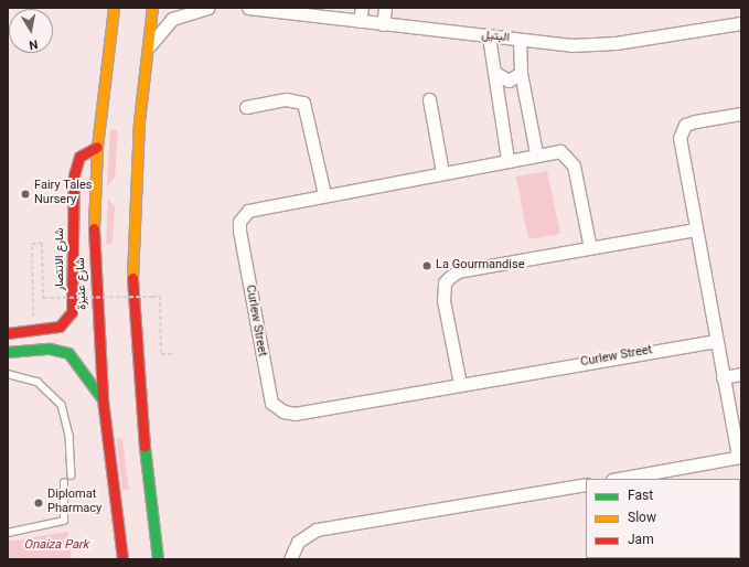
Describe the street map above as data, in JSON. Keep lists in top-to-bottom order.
{
  "streets": {
    "main road": ["شارع الانتصار", "شارع عنيزة"],
    "street": ["البتيل", "Curlew Street"]
  },
  "crossings": [
    ["شارع الانتصار", "شارع عنيزة"]
  ],
  "parks": ["Onaiza Park"],
  "places": ["Fairy Tales Nursery", "La Gourmandise", "Diplomat Pharmacy"],
  "legend": ["Fast", "Slow", "Jam"],
  "north": "bottom"
}
